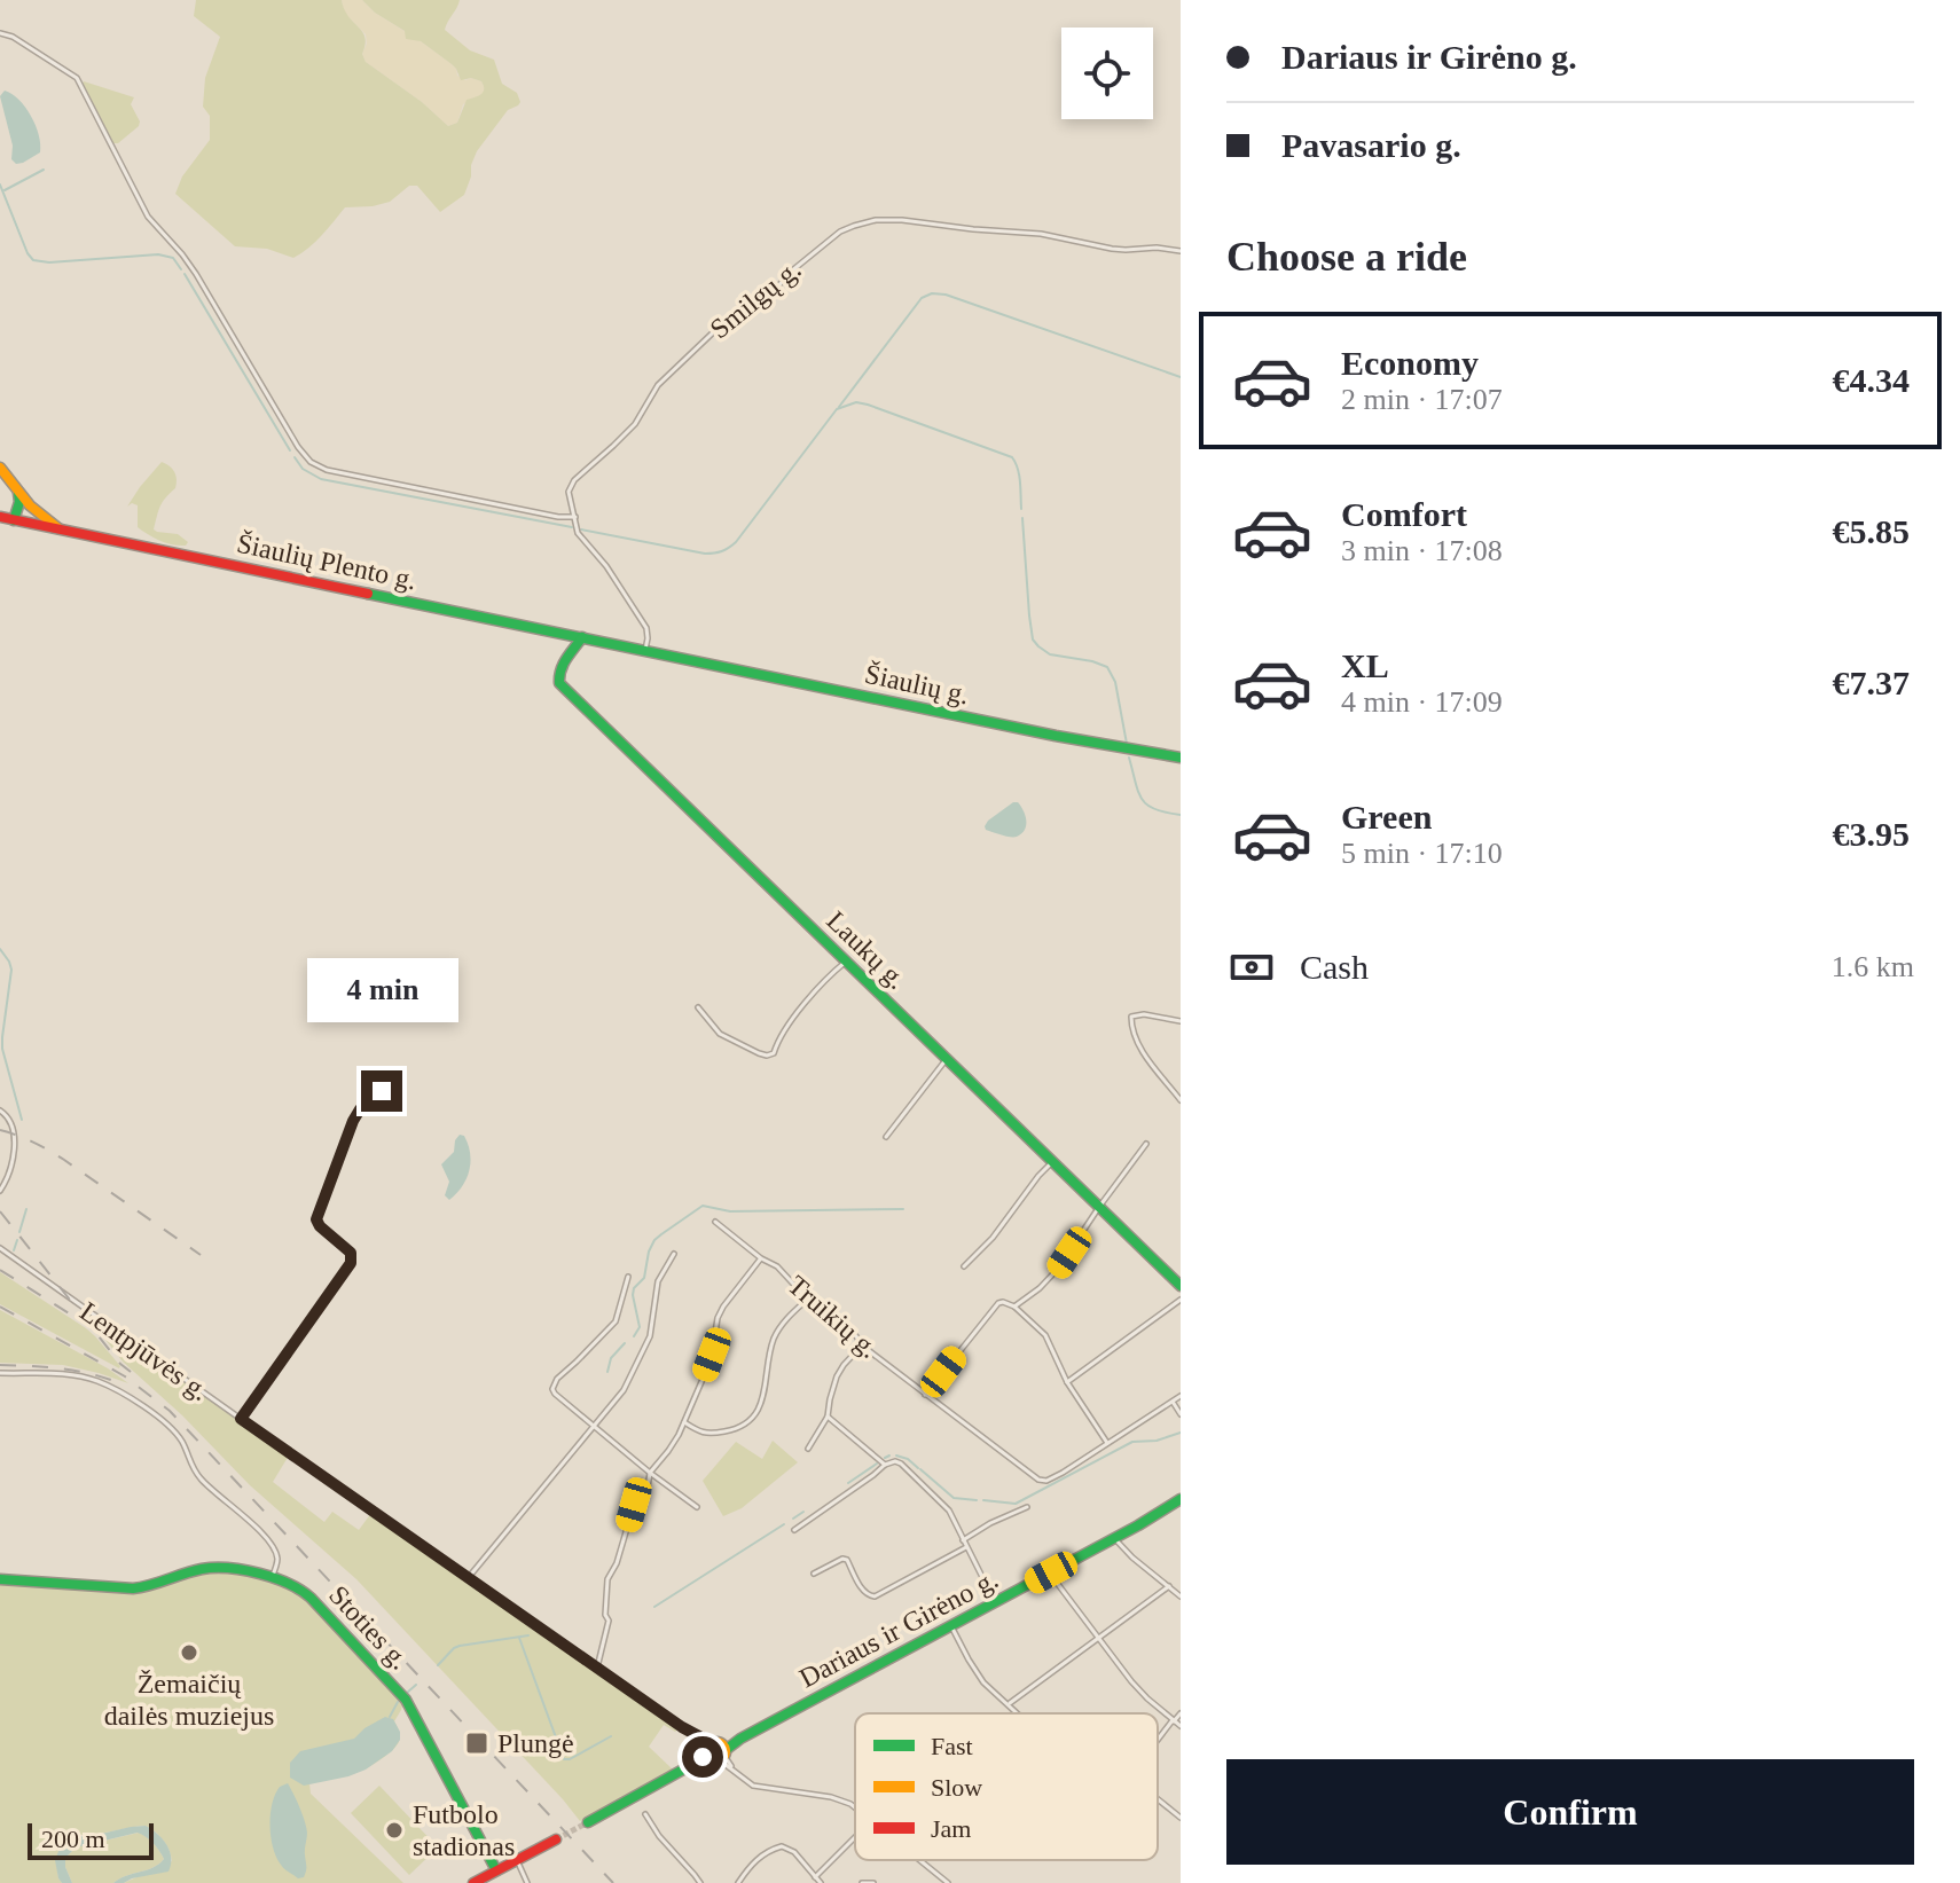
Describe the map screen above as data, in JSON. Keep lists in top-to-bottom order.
{
  "streets": {
    "main road": [
      "Šiaulių Plento g.",
      "Šiaulių g.",
      "Laukų g.",
      "Stoties g.",
      "Dariaus ir Girėno g."
    ],
    "street": ["Smilgų g.", "Truikių g.", "Lentpjūvės g."]
  },
  "crossings": [
    ["Šiaulių Plento g.", "Šiaulių g."],
    ["Šiaulių Plento g.", "Laukų g."],
    ["Lentpjūvės g.", "Dariaus ir Girėno g."]
  ],
  "places": {
    "other": ["Žemaičių dailės muziejus", "Futbolo stadionas"],
    "transit": ["Plungė"]
  },
  "legend": ["Fast", "Slow", "Jam"],
  "scale_bar": "200 m",
  "page": {
    "banner": ["Dariaus ir Girėno g.", "Pavasario g."],
    "heading": "Choose a ride",
    "list": [
      {
        "name": "Economy",
        "note": "2 min · 17:07",
        "value": "€4.34"
      },
      {
        "name": "Comfort",
        "note": "3 min · 17:08",
        "value": "€5.85"
      },
      {
        "name": "XL",
        "note": "4 min · 17:09",
        "value": "€7.37"
      },
      {
        "name": "Green",
        "note": "5 min · 17:10",
        "value": "€3.95"
      }
    ],
    "pay": ["Cash", "1.6 km"],
    "bubble": "4 min",
    "buttons": "Confirm",
    "scale": "200 m"
  }
}
